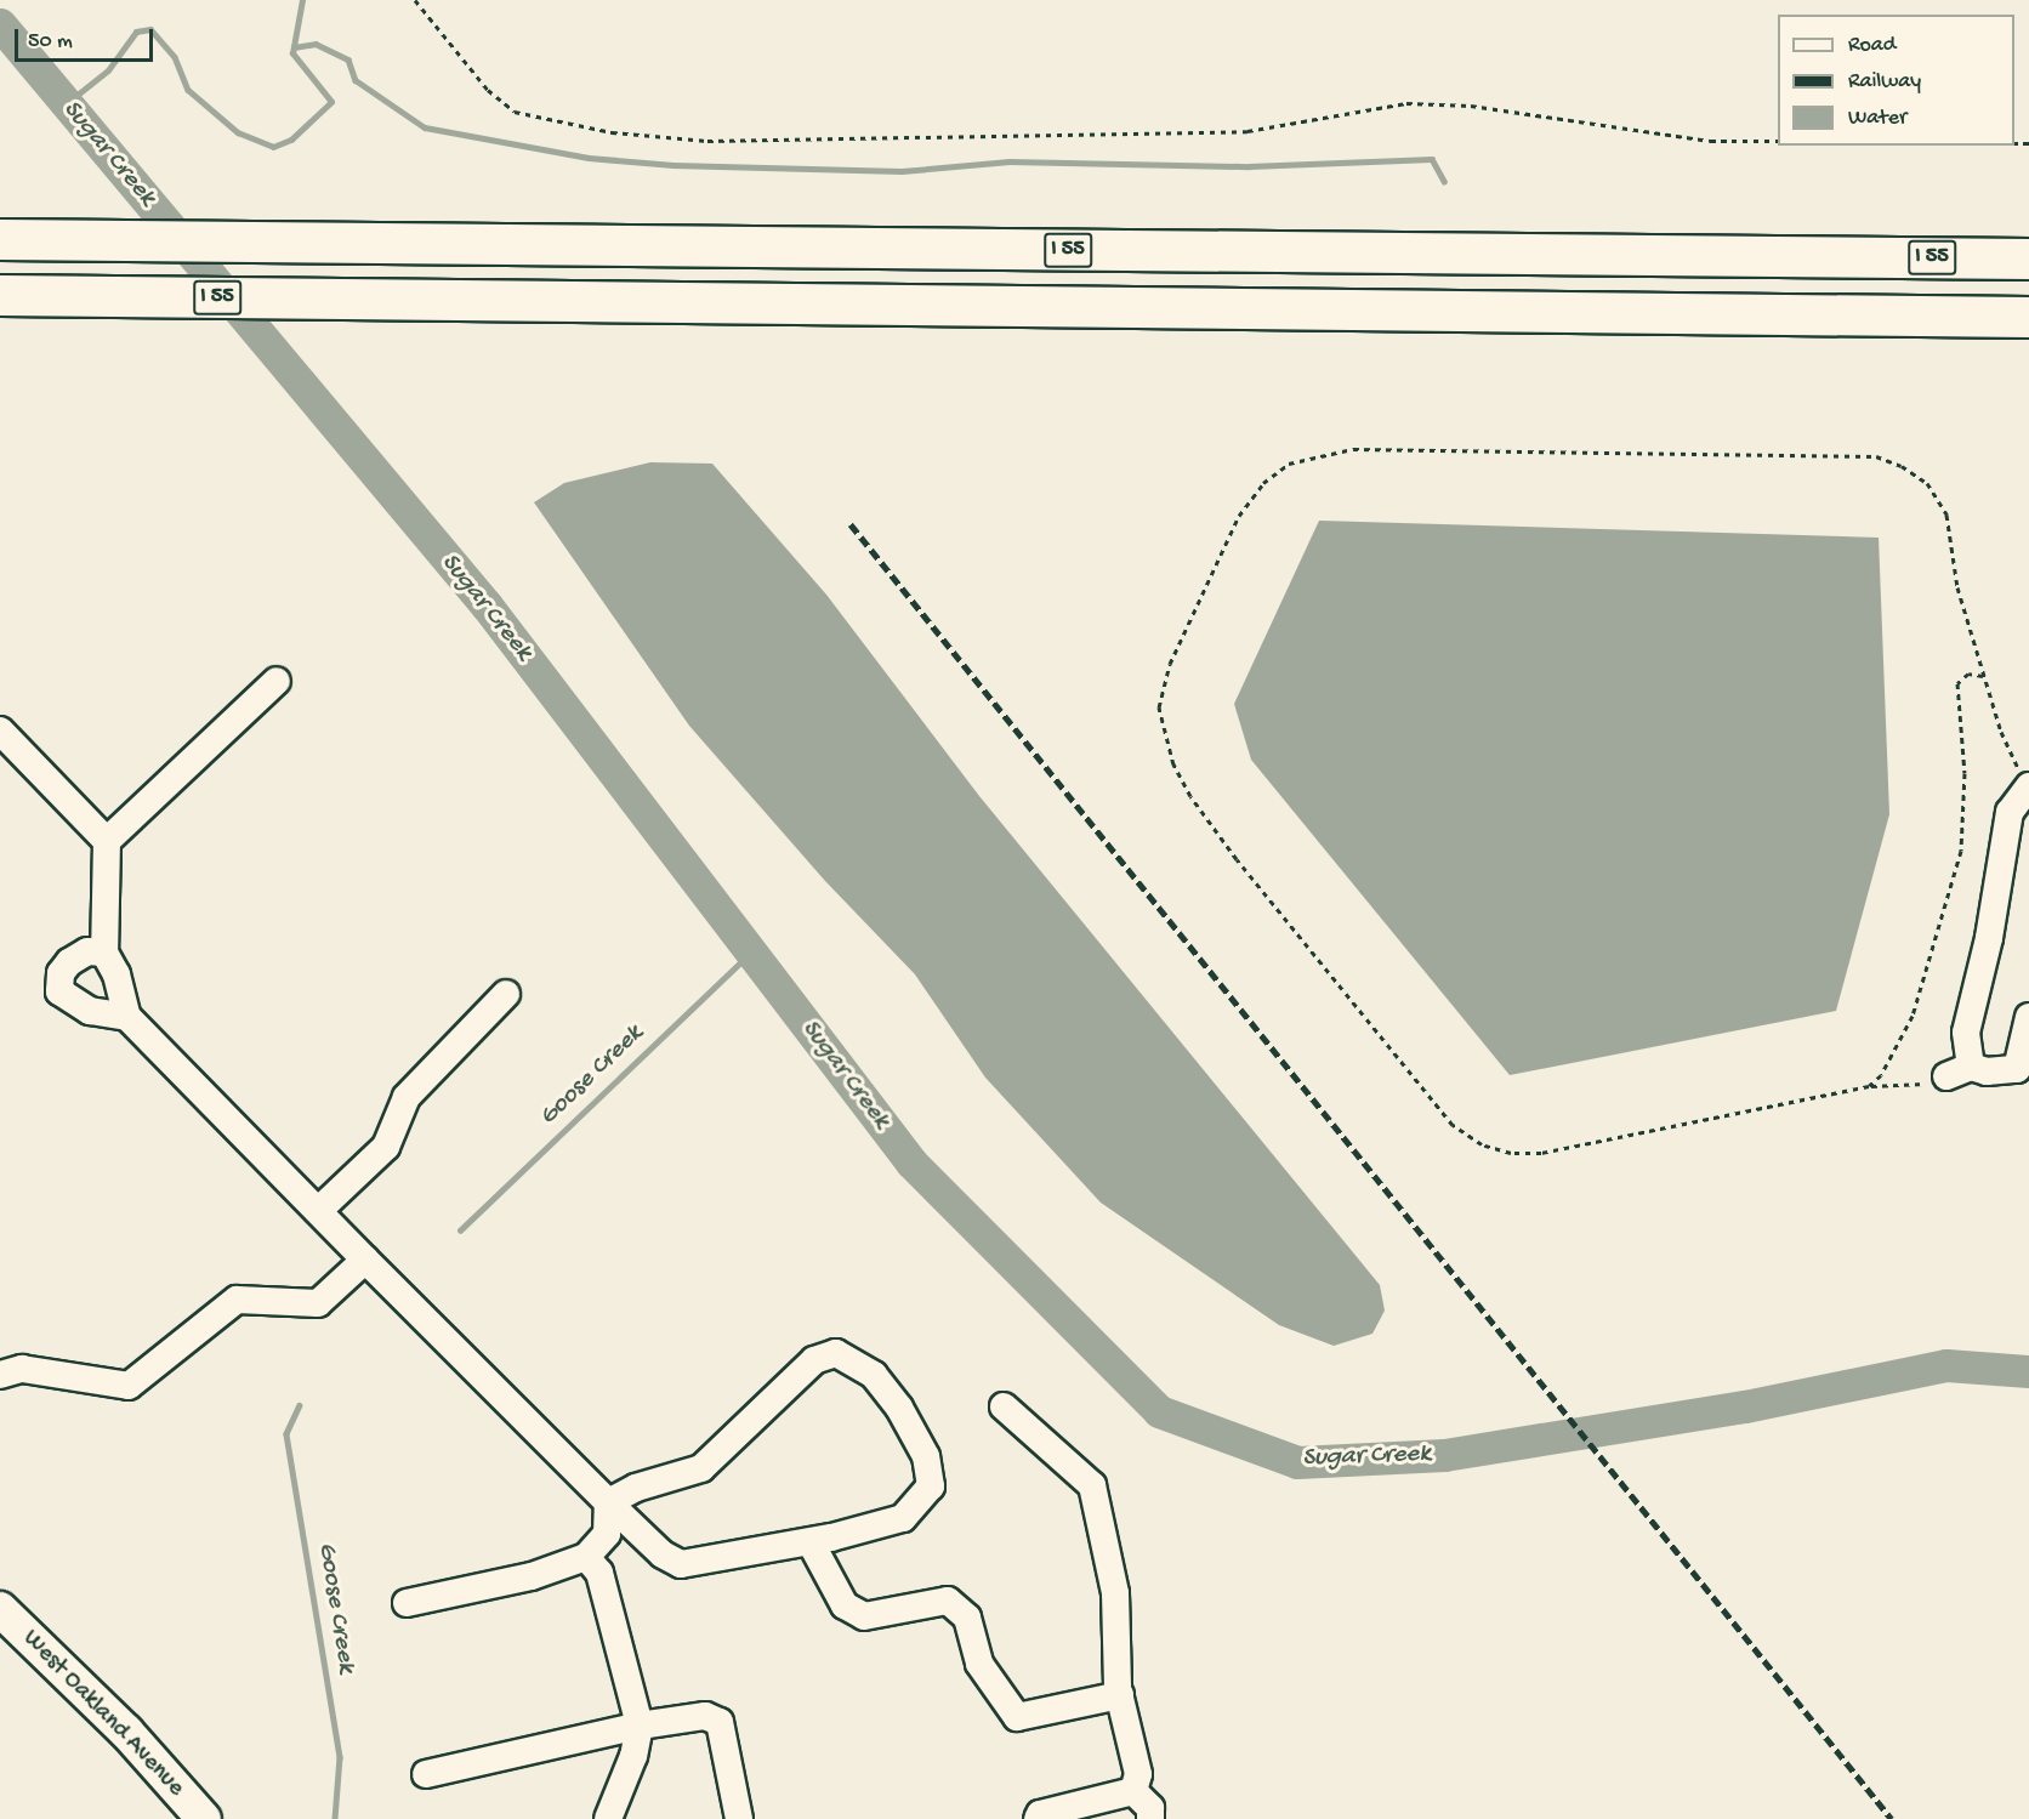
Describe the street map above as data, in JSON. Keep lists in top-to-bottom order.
{
  "streets": {
    "highway": ["I 55"],
    "main road": ["West Oakland Avenue"]
  },
  "water": ["Sugar Creek", "Goose Creek"],
  "legend": ["Road", "Railway", "Water"],
  "scale_bar": "50 m"
}
